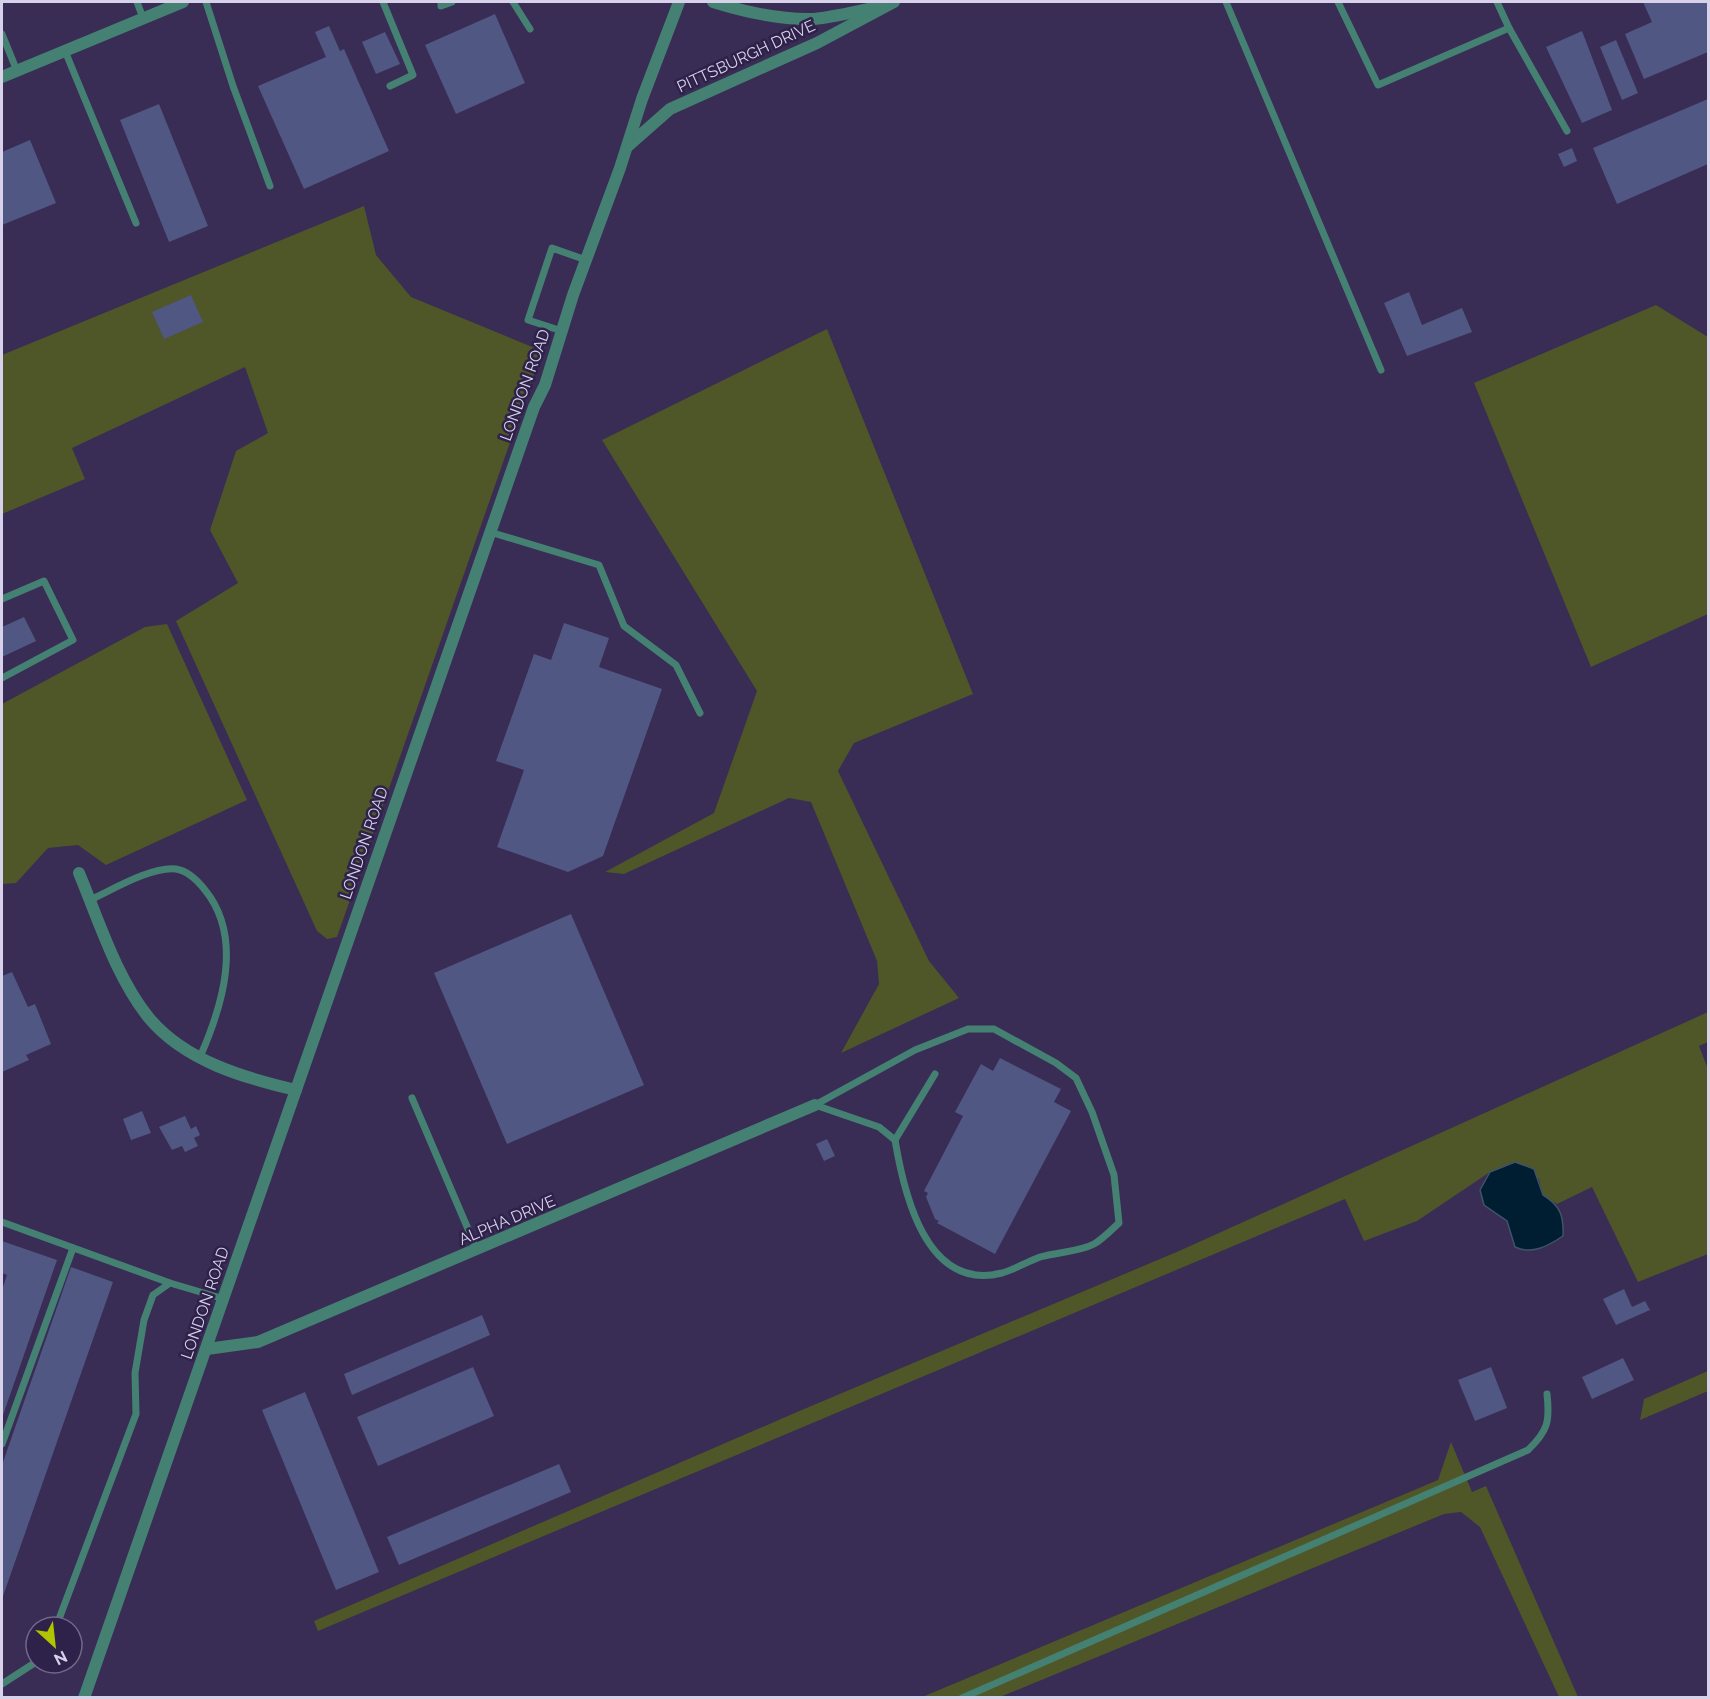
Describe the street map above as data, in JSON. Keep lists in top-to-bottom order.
{
  "streets": {
    "street": ["PITTSBURGH DRIVE", "LONDON ROAD", "ALPHA DRIVE"]
  },
  "crossings": [
    ["PITTSBURGH DRIVE", "LONDON ROAD"],
    ["LONDON ROAD", "ALPHA DRIVE"]
  ],
  "north": "bottom right"
}
